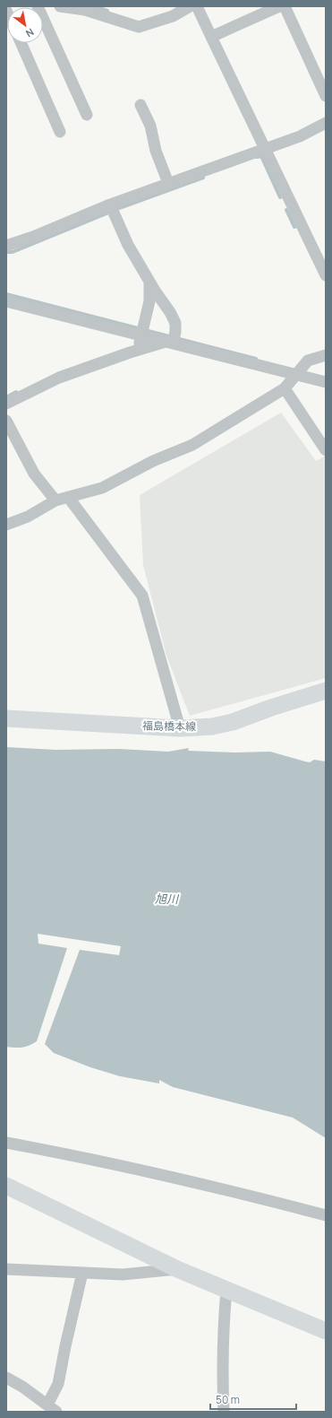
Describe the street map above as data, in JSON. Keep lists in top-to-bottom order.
{
  "streets": {
    "street": ["福島橋本線"]
  },
  "water": ["旭川"],
  "scale_bar": "50 m",
  "north": "bottom right"
}
